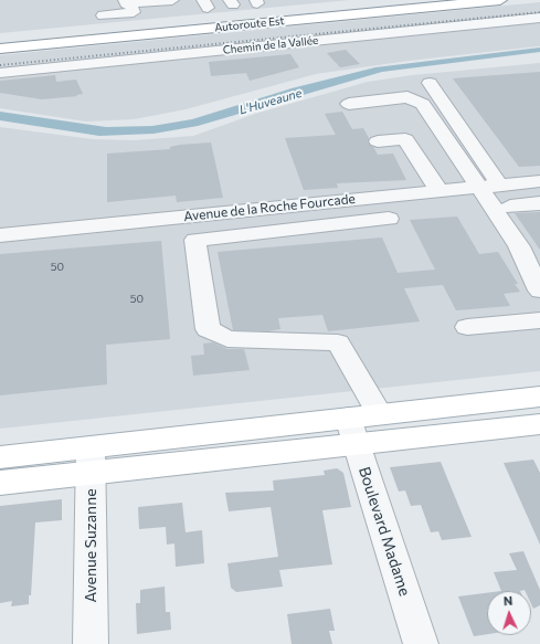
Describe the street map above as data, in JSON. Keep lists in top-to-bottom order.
{
  "streets": {
    "main road": ["Autoroute Est"],
    "street": [
      "Chemin de la Vallée",
      "Avenue de la Roche Fourcade",
      "Boulevard Madame",
      "Avenue Suzanne"
    ]
  },
  "water": ["L'Huveaune"],
  "house_numbers": ["50", "50"],
  "north": "top"
}
